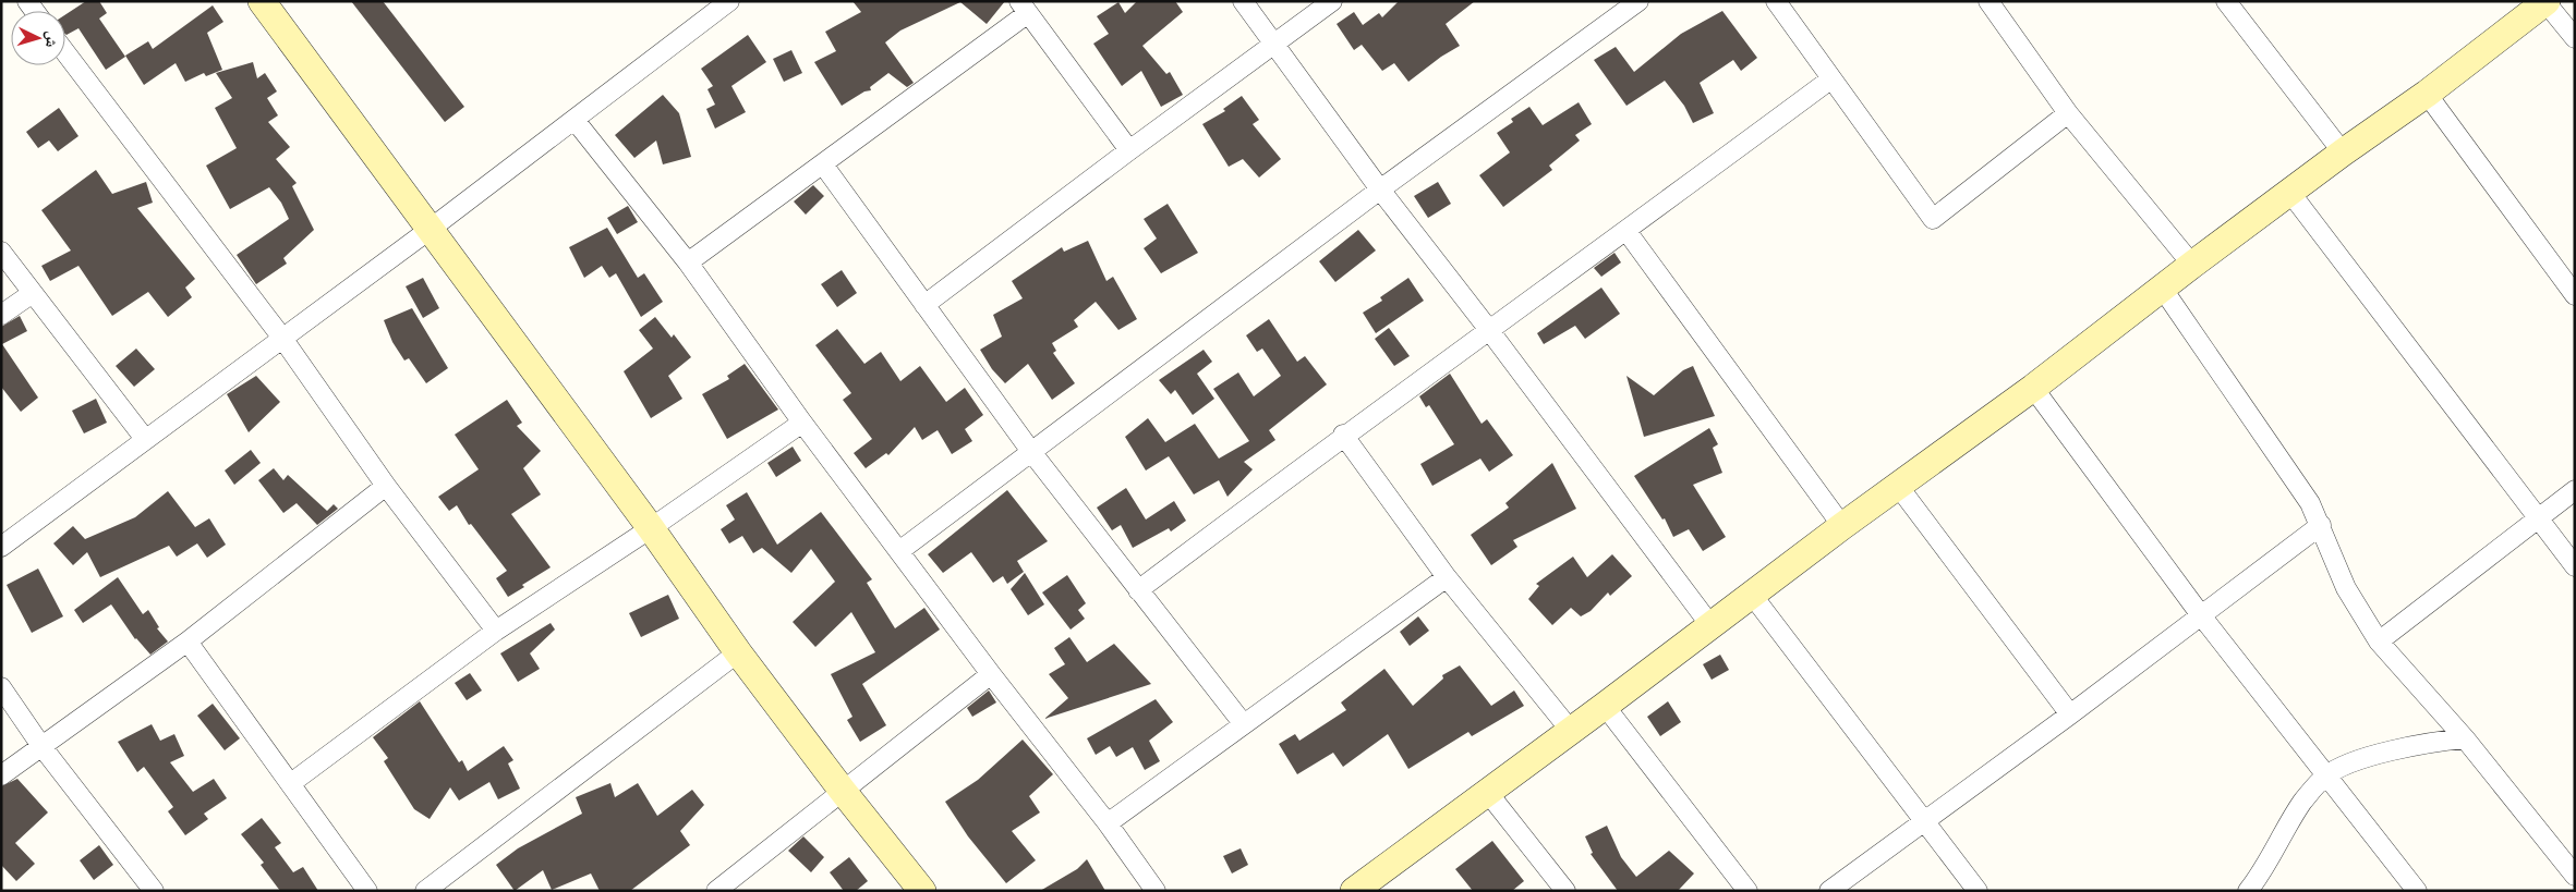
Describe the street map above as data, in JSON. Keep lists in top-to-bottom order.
{
  "north": "right"
}
